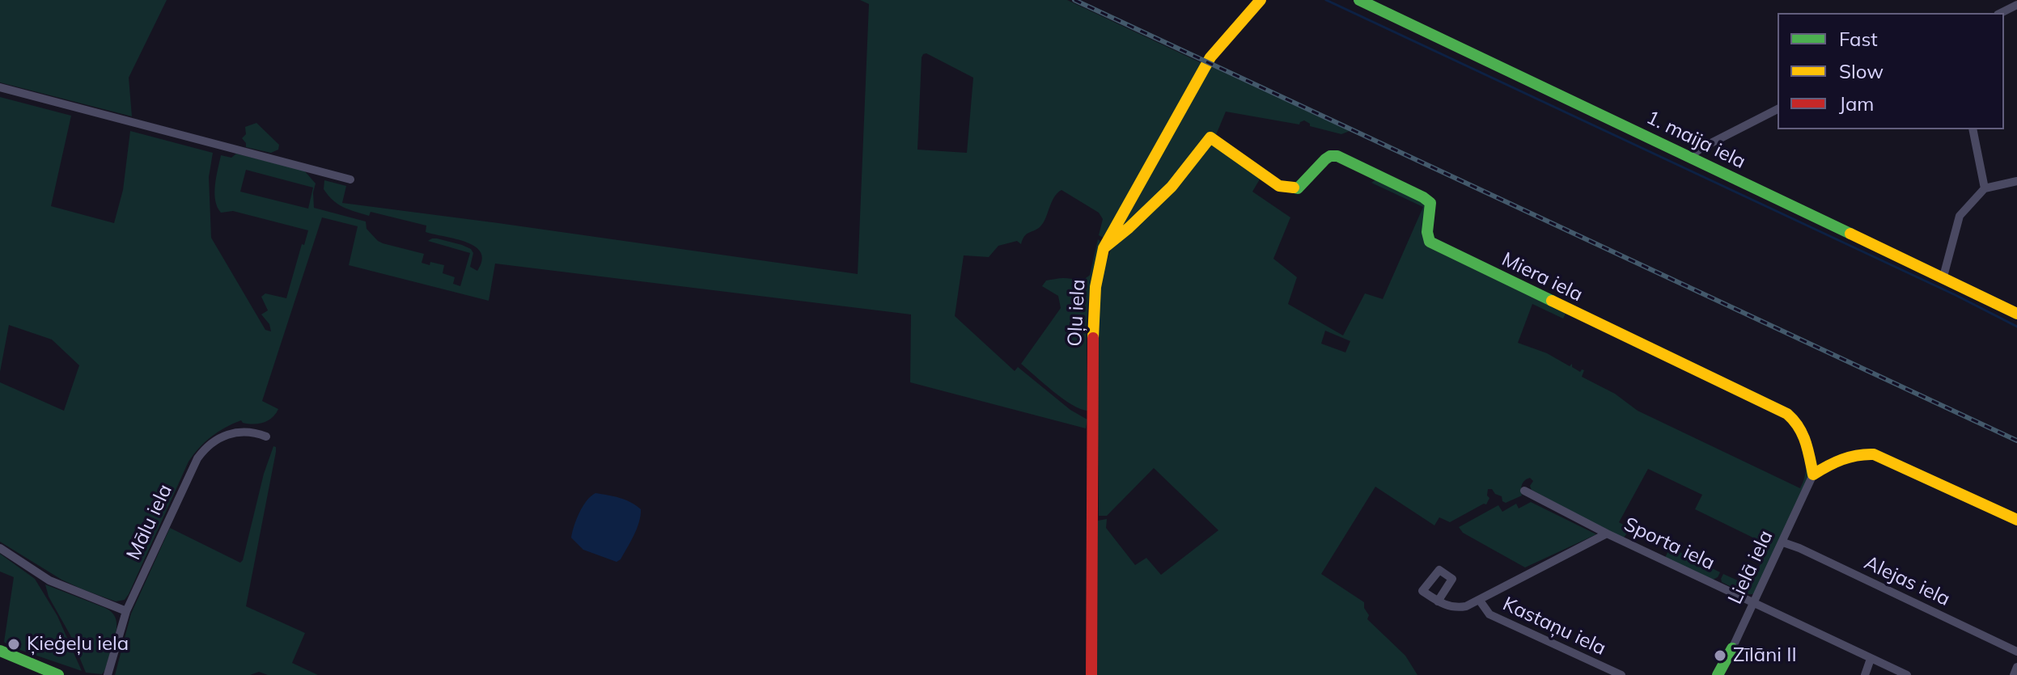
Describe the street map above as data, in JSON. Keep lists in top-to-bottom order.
{
  "streets": {
    "main road": [
      "1. maija iela",
      "Miera iela",
      "Oļu iela",
      "Lielā iela"
    ],
    "street": [
      "Mālu iela",
      "Sporta iela",
      "Alejas iela",
      "Kastaņu iela"
    ]
  },
  "crossings": [
    ["Miera iela", "Oļu iela"],
    ["Miera iela", "Lielā iela"],
    ["Sporta iela", "Lielā iela"],
    ["Lielā iela", "Alejas iela"]
  ],
  "places": ["Ķieģeļu iela", "Zīlāni II"],
  "legend": ["Fast", "Slow", "Jam"]
}
